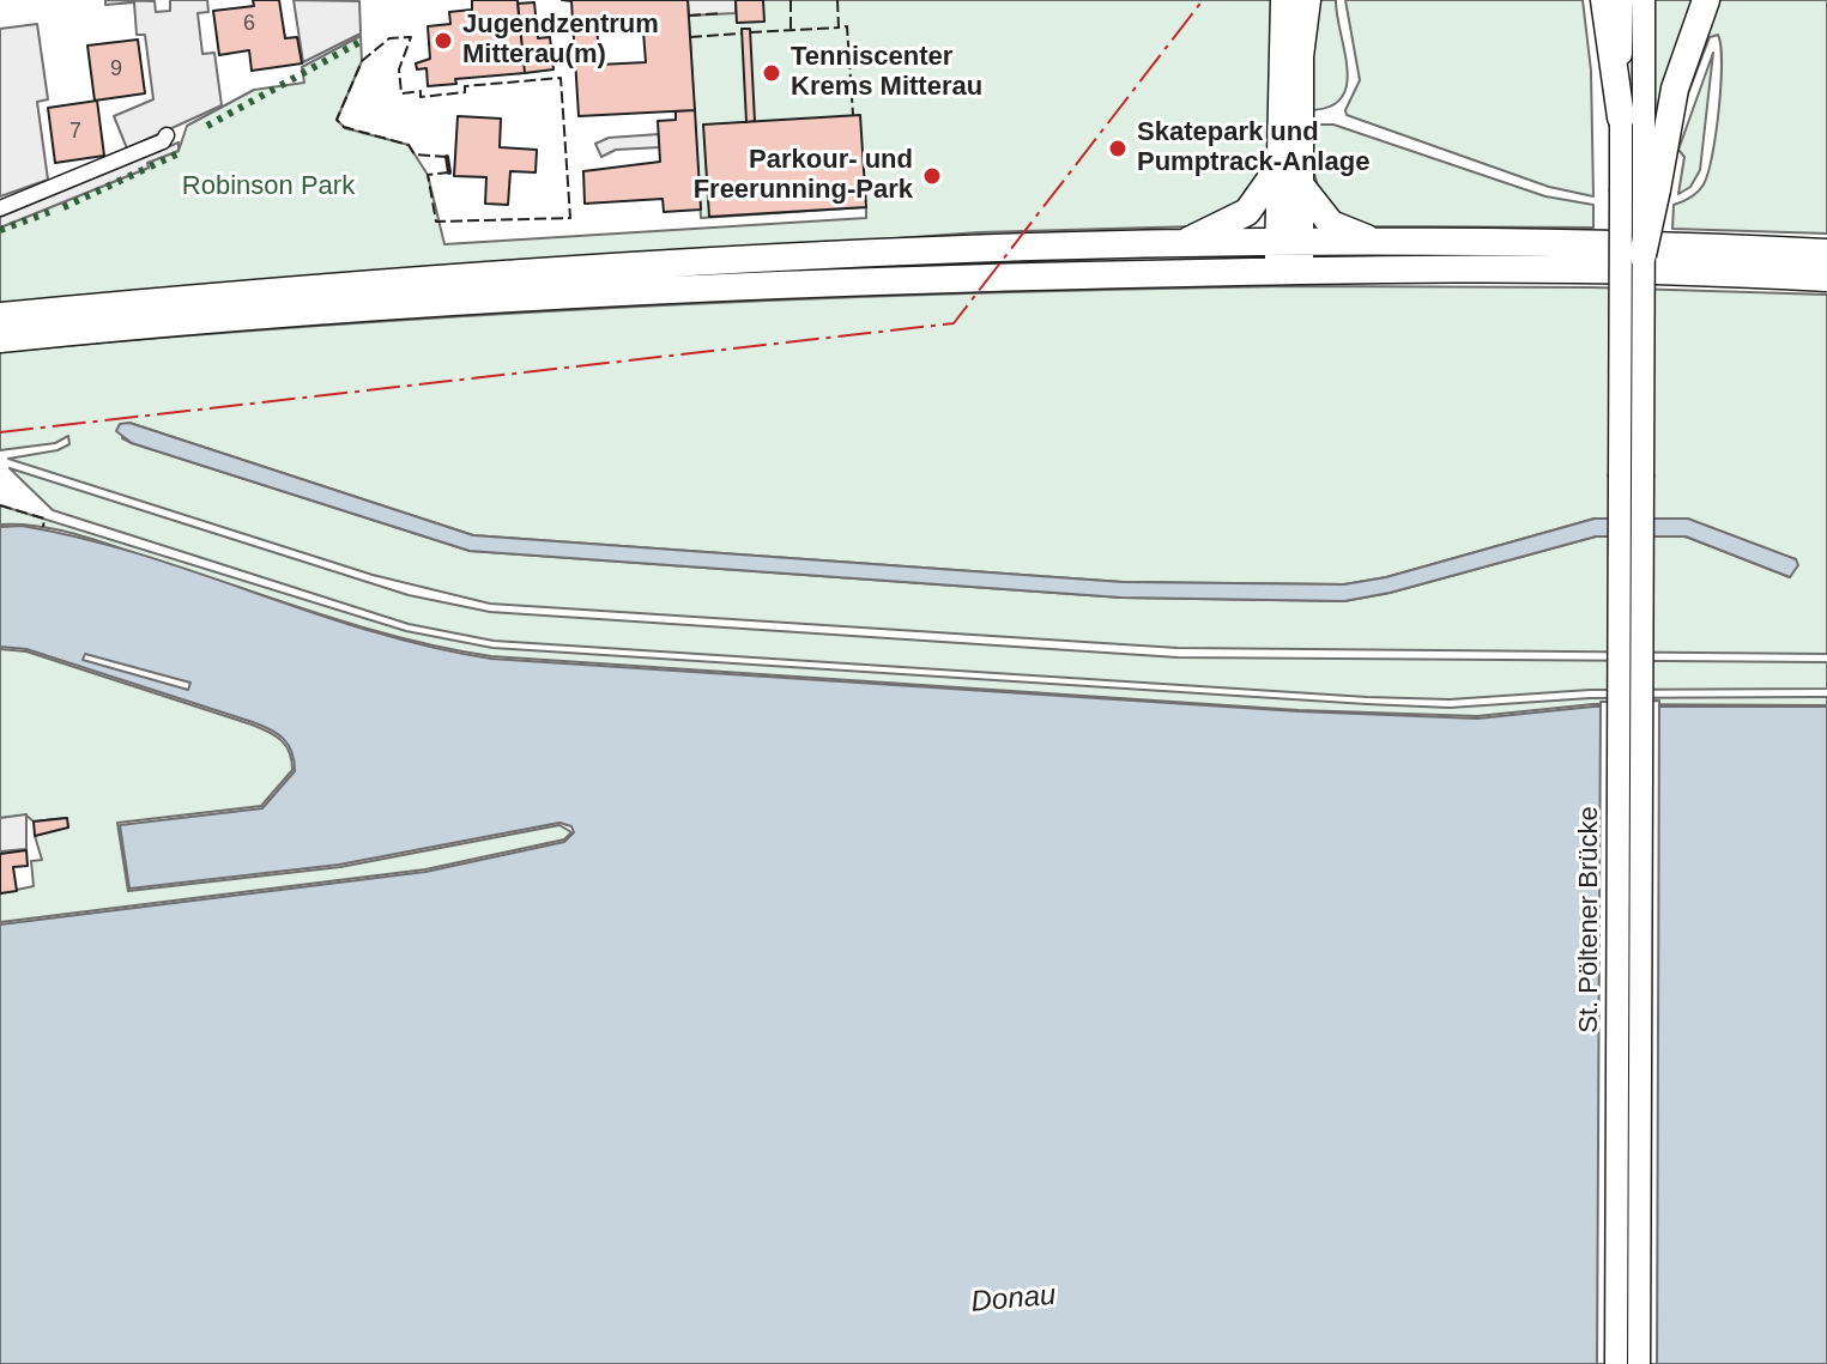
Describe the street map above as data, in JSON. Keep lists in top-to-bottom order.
{
  "streets": {
    "main road": ["St. Pöltener Brücke"]
  },
  "water": ["Donau"],
  "parks": ["Robinson Park"],
  "places": [
    "Jugendzentrum Mitterau(m)",
    "Tenniscenter Krems Mitterau",
    "Skatepark und Pumptrack-Anlage",
    "Parkour- und Freerunning-Park"
  ],
  "house_numbers": ["6", "9", "7"]
}
